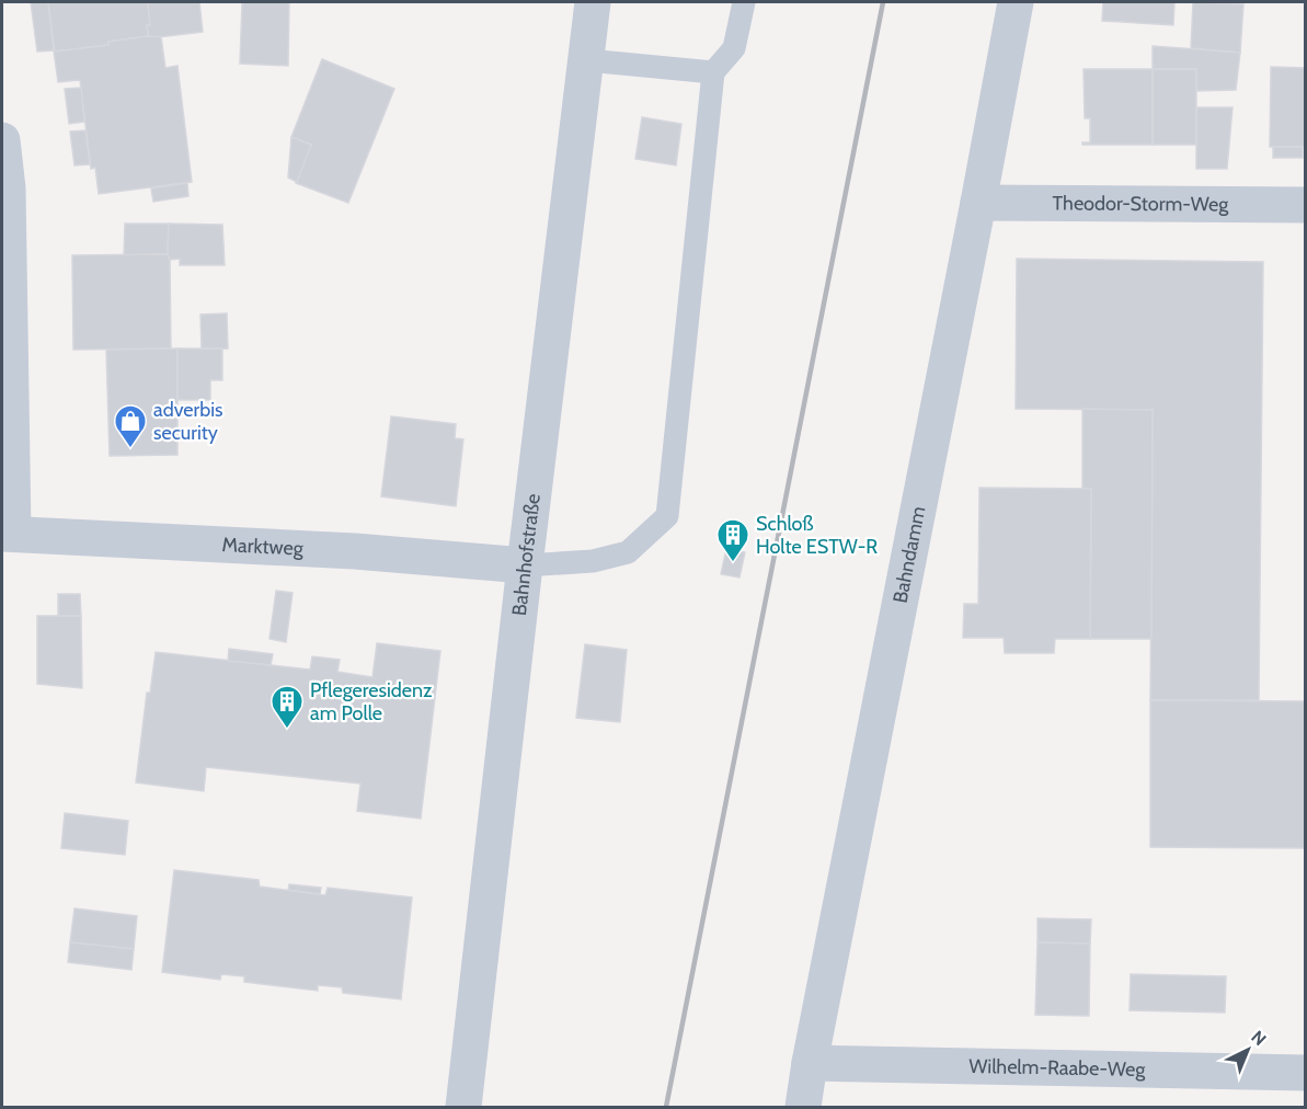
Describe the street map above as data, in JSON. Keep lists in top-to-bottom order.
{
  "streets": {
    "street": [
      "Theodor-Storm-Weg",
      "Marktweg",
      "Bahnhofstraße",
      "Bahndamm",
      "Wilhelm-Raabe-Weg"
    ]
  },
  "crossings": [
    ["Theodor-Storm-Weg", "Bahndamm"],
    ["Marktweg", "Bahnhofstraße"],
    ["Bahndamm", "Wilhelm-Raabe-Weg"]
  ],
  "places": {
    "shop": ["adverbis security"],
    "building": ["Schloß Holte ESTW-R", "Pflegeresidenz am Polle"]
  },
  "north": "top right"
}
